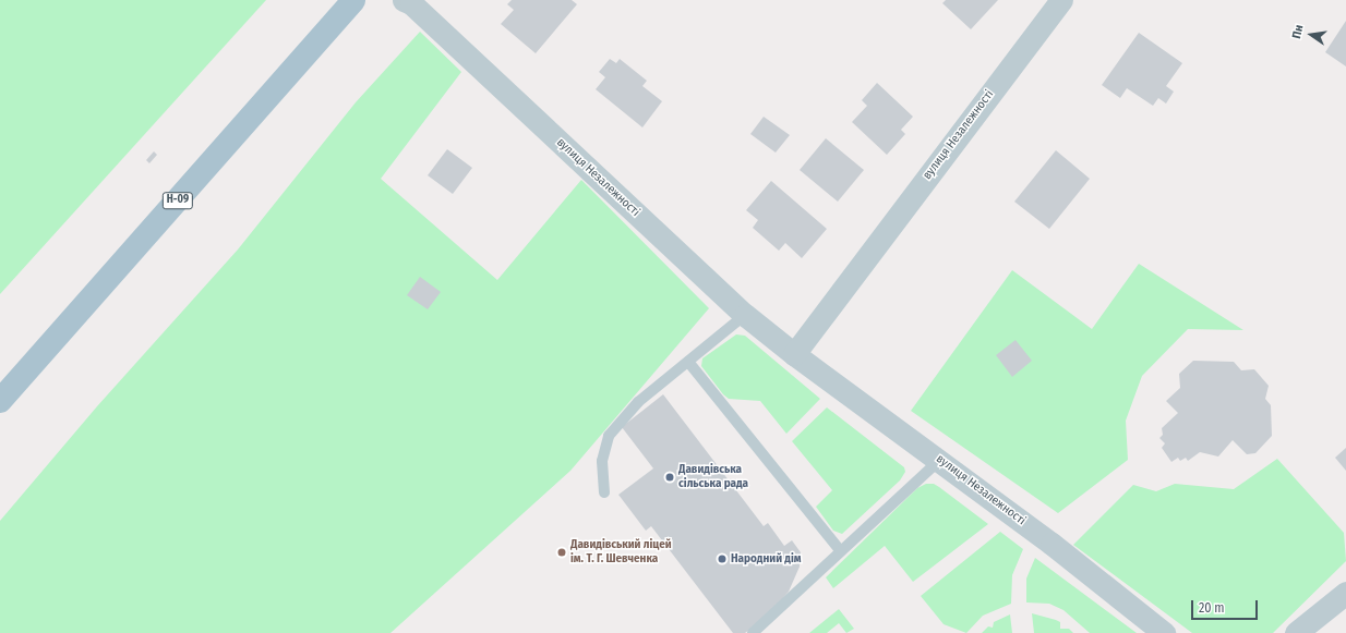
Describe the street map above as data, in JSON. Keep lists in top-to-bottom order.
{
  "streets": {
    "main road": ["Н-09"],
    "street": ["вулиця Незалежності"]
  },
  "places": ["Давидівська сільська рада", "Давидівський ліцей ім. Т. Г. Шевченка", "Народний дім"],
  "scale_bar": "20 m",
  "north": "left"
}
